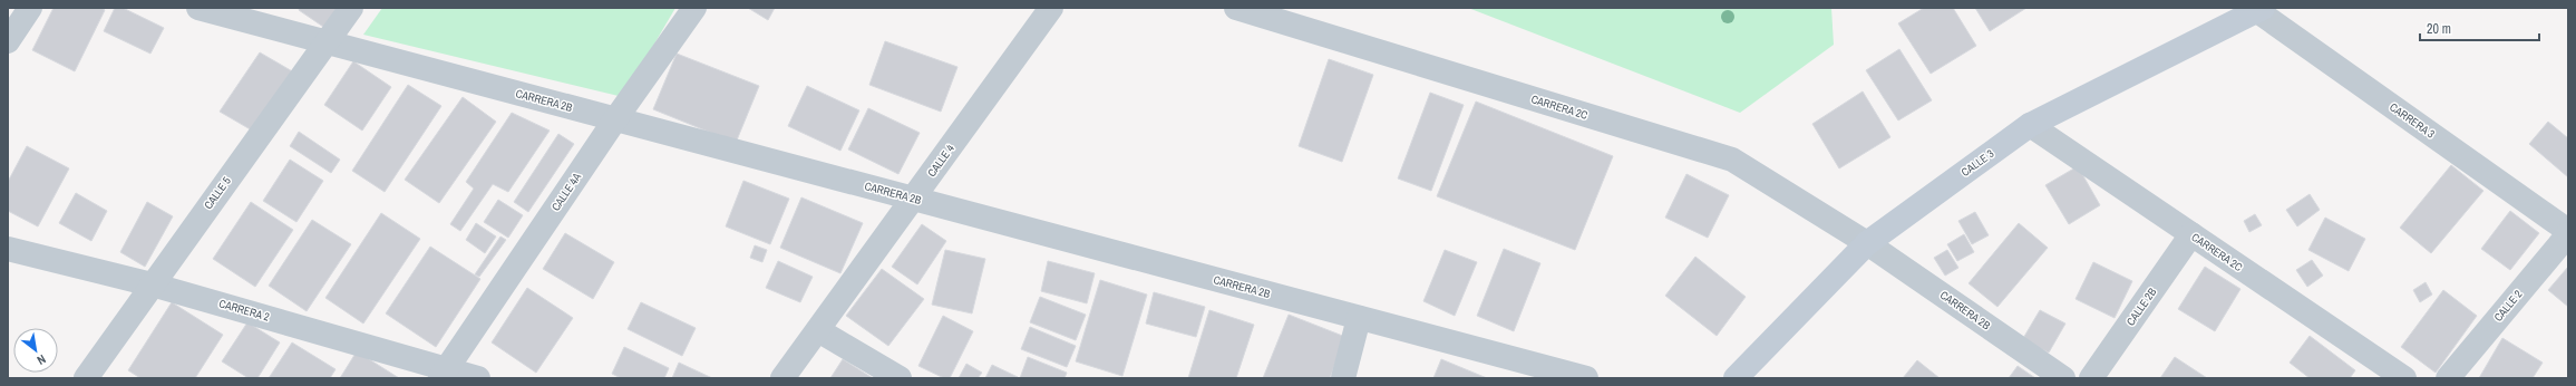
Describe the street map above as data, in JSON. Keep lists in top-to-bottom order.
{
  "streets": {
    "main road": ["CALLE 3"],
    "street": [
      "CARRERA 2B",
      "CARRERA 2C",
      "CARRERA 3",
      "CALLE 4",
      "CALLE 4A",
      "CALLE 5",
      "CALLE 2",
      "CALLE 2B",
      "CARRERA 2"
    ]
  },
  "crossings": [
    ["CARRERA 2B", "CARRERA 2C"],
    ["CARRERA 2B", "CALLE 4"],
    ["CARRERA 2B", "CALLE 3"],
    ["CARRERA 2B", "CALLE 4A"],
    ["CARRERA 2B", "CALLE 5"],
    ["CARRERA 2C", "CALLE 3"],
    ["CARRERA 2C", "CALLE 2B"],
    ["CARRERA 3", "CALLE 3"],
    ["CALLE 4A", "CARRERA 2"],
    ["CALLE 5", "CARRERA 2"]
  ],
  "scale_bar": "20 m",
  "north": "bottom right"
}
